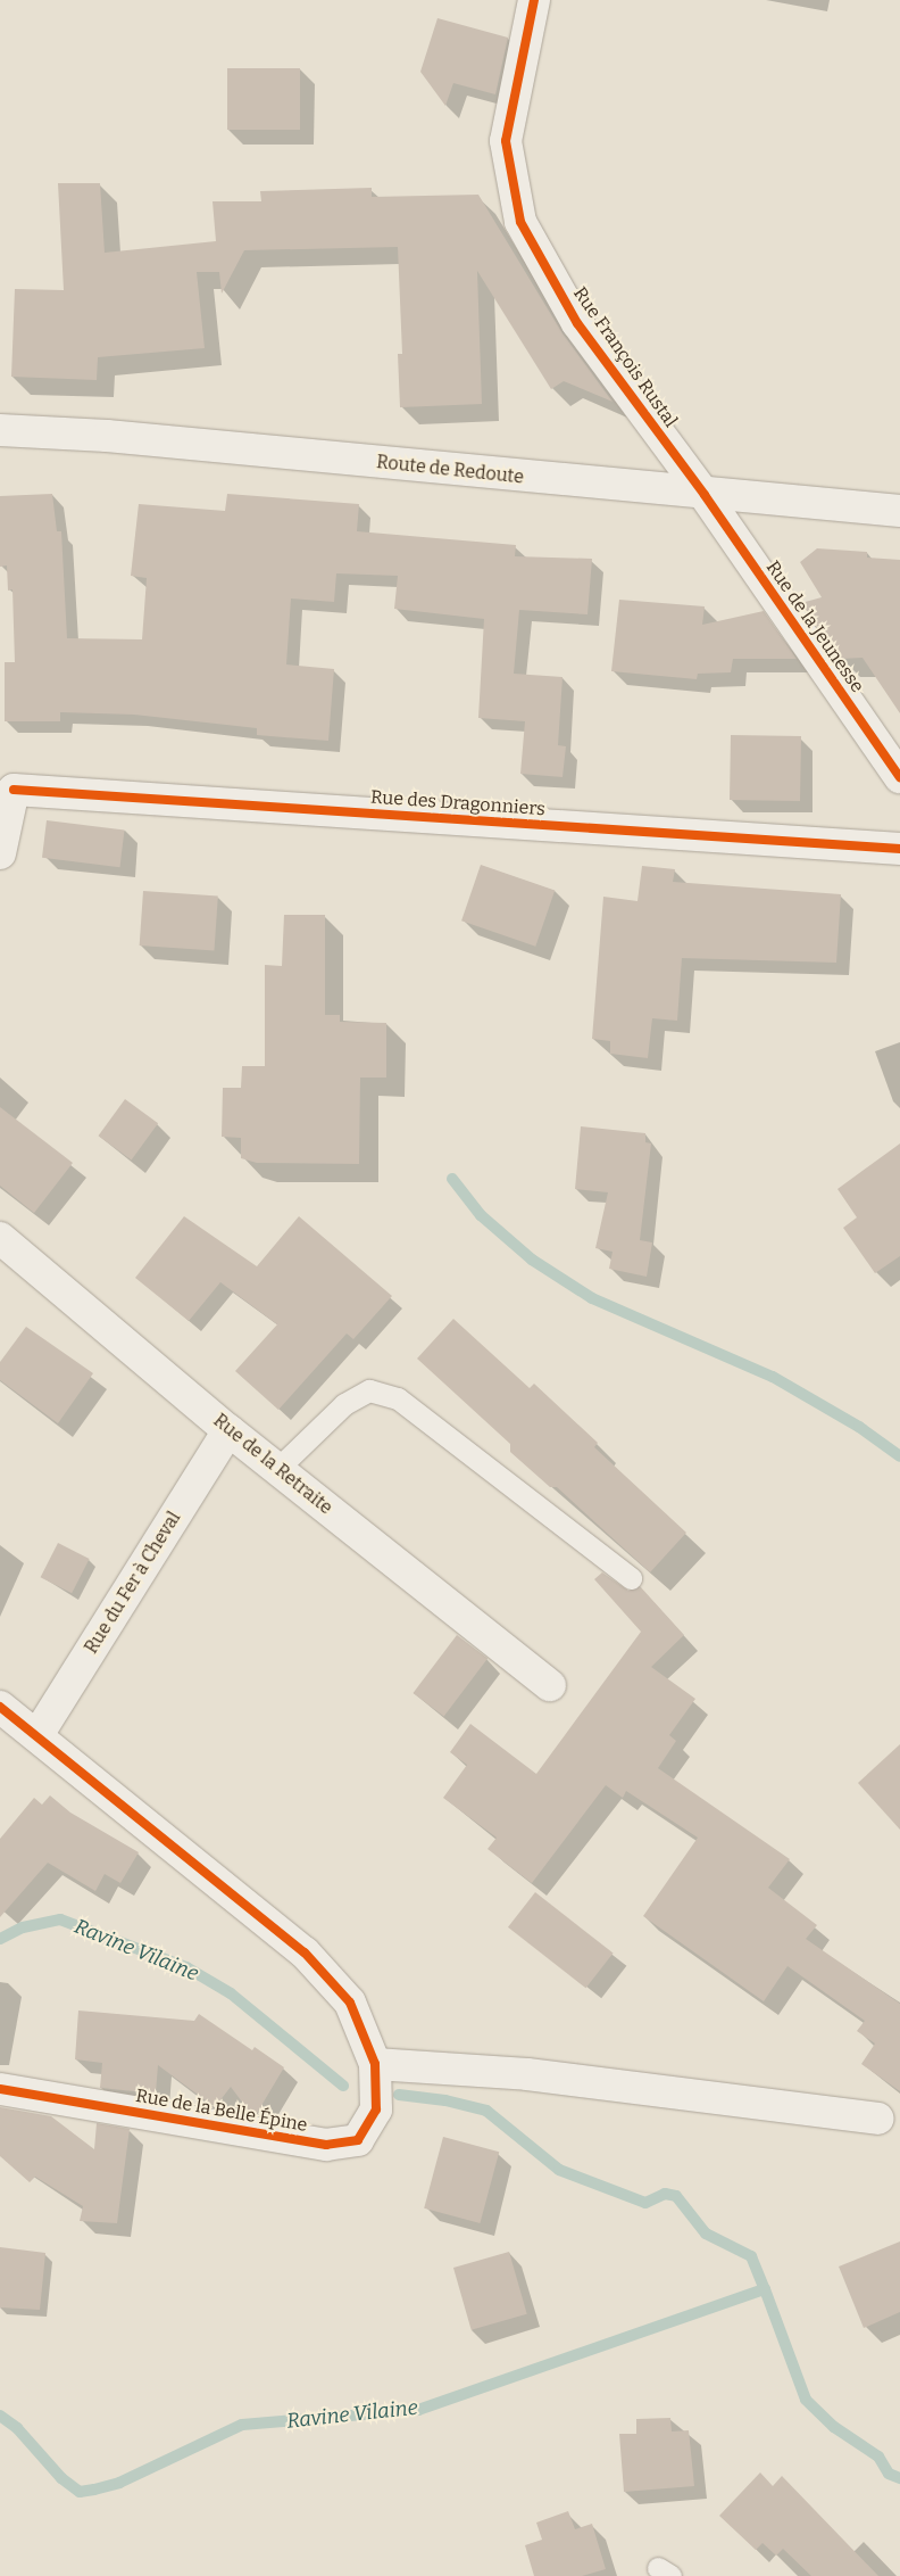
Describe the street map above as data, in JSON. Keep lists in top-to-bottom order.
{
  "streets": {
    "street": [
      "Rue François Rustal",
      "Route de Redoute",
      "Rue de la Jeunesse",
      "Rue des Dragonniers",
      "Rue de la Retraite",
      "Rue du Fer à Cheval",
      "Rue de la Belle Épine"
    ]
  },
  "crossings": [
    ["Rue François Rustal", "Route de Redoute"],
    ["Rue François Rustal", "Rue de la Jeunesse"],
    ["Route de Redoute", "Rue de la Jeunesse"],
    ["Rue de la Retraite", "Rue du Fer à Cheval"]
  ],
  "water": ["Ravine Vilaine"]
}
